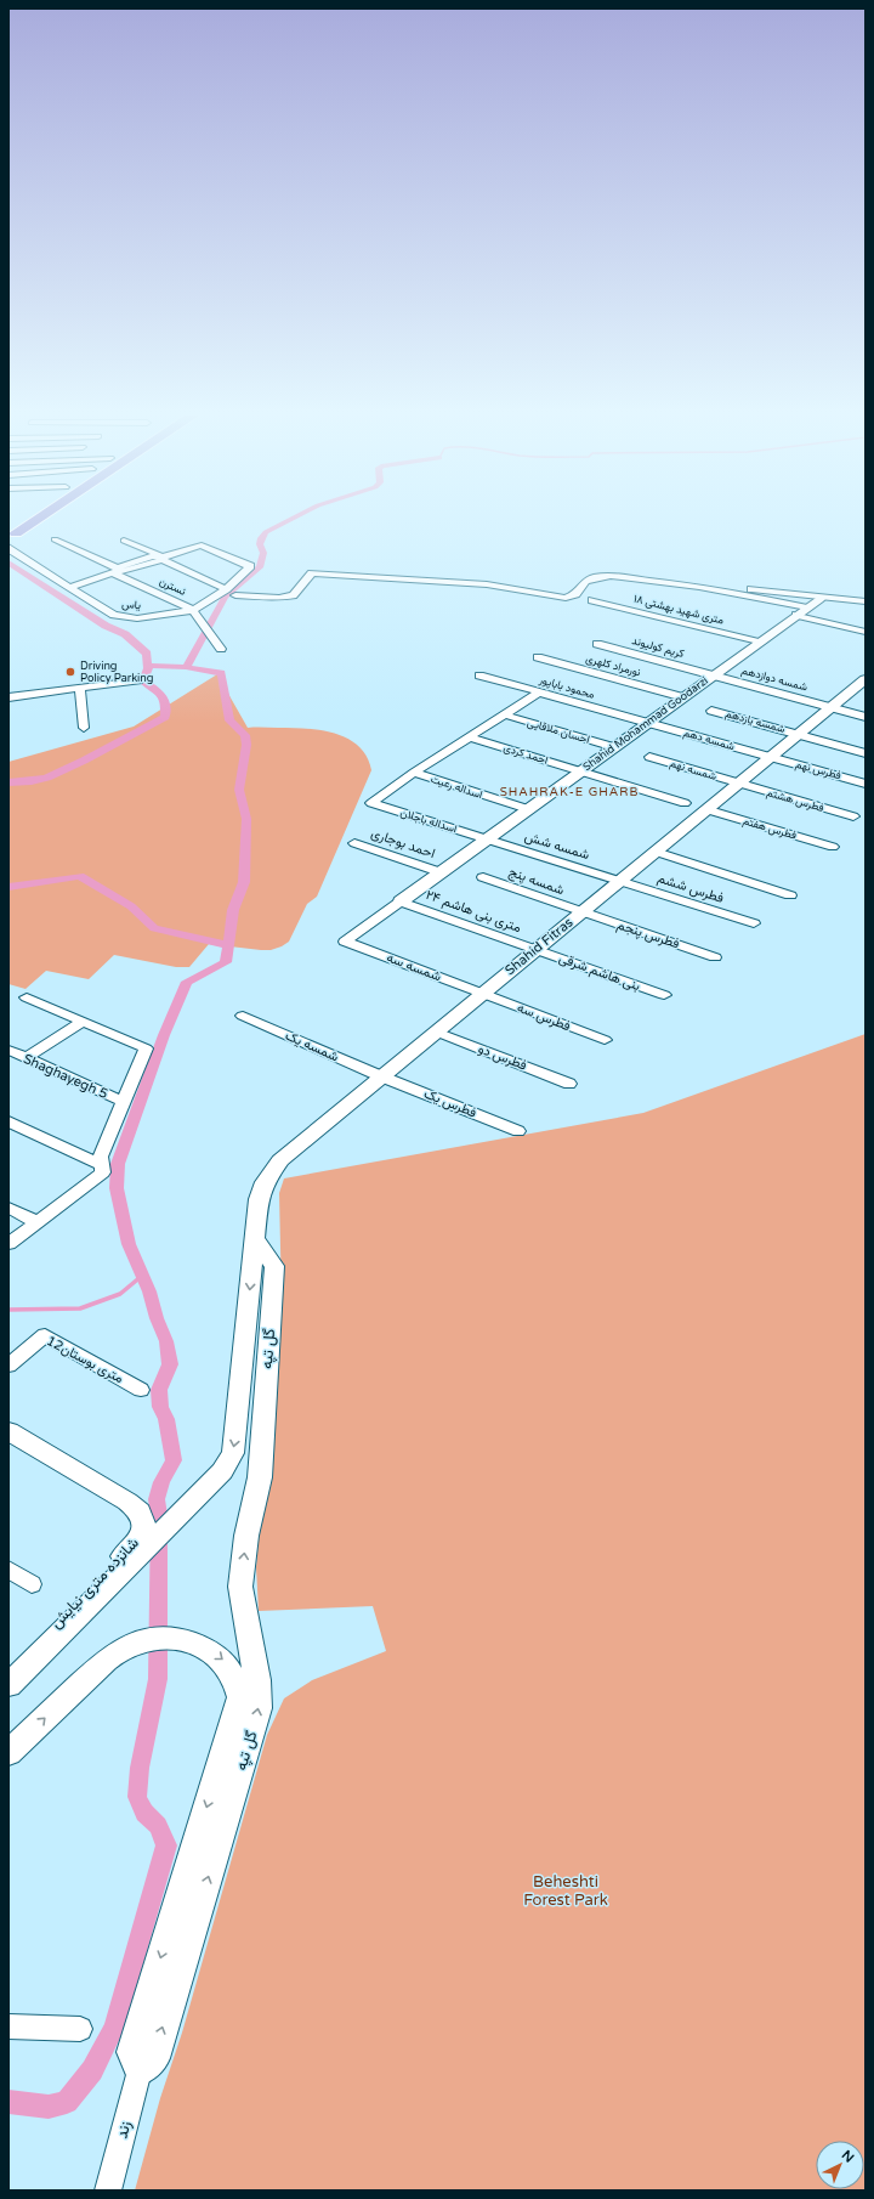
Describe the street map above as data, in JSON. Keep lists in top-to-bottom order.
{
  "streets": {
    "street": [
      "نسترن",
      "یاس",
      "۱۸ متری شهید بهشتی",
      "کریم کولیوند",
      "نورمراد کلهری",
      "شمسه دوازدهم",
      "محمود باباپور",
      "شمسه یازدهم",
      "Shahid Mohammad Goodarzi",
      "احسان ملاقایی",
      "شمسه دهم",
      "احمد کردی",
      "شمسه نهم",
      "فطرس نهم",
      "اسداله رعیت",
      "فطرس هشتم",
      "اسداله باجلان",
      "فطرس هفتم",
      "احمد بوجاری",
      "شمسه شش",
      "شمسه پنج",
      "فطرس ششم",
      "۲۴ متری بنی هاشم",
      "فطرس پنجم",
      "Shahid Fitras",
      "شمسه سه",
      "بنی هاشم شرقی",
      "فطرس سه",
      "شمسه یک",
      "فطرس دو",
      "Shaghayegh 5",
      "فطرس یک",
      "گل تپه",
      "12متری بوستان",
      "شانزده متری نیایش",
      "زند"
    ]
  },
  "crossings": [
    ["نسترن", "یاس"],
    ["۱۸ متری شهید بهشتی", "Shahid Mohammad Goodarzi"],
    ["کریم کولیوند", "شمسه دوازدهم"],
    ["کریم کولیوند", "Shahid Mohammad Goodarzi"],
    ["نورمراد کلهری", "Shahid Mohammad Goodarzi"],
    ["شمسه دوازدهم", "Shahid Mohammad Goodarzi"],
    ["شمسه دوازدهم", "Shahid Fitras"],
    ["محمود باباپور", "Shahid Mohammad Goodarzi"],
    ["محمود باباپور", "شمسه دهم"],
    ["شمسه یازدهم", "Shahid Fitras"],
    ["Shahid Mohammad Goodarzi", "احسان ملاقایی"],
    ["Shahid Mohammad Goodarzi", "شمسه دهم"],
    ["Shahid Mohammad Goodarzi", "احمد کردی"],
    ["Shahid Mohammad Goodarzi", "اسداله رعیت"],
    ["Shahid Mohammad Goodarzi", "اسداله باجلان"],
    ["Shahid Mohammad Goodarzi", "احمد بوجاری"],
    ["Shahid Mohammad Goodarzi", "شمسه شش"],
    ["Shahid Mohammad Goodarzi", "۲۴ متری بنی هاشم"],
    ["Shahid Mohammad Goodarzi", "شمسه سه"],
    ["شمسه دهم", "فطرس نهم"],
    ["شمسه دهم", "Shahid Fitras"],
    ["شمسه نهم", "فطرس هشتم"],
    ["شمسه نهم", "Shahid Fitras"],
    ["فطرس نهم", "Shahid Fitras"],
    ["اسداله رعیت", "اسداله باجلان"],
    ["فطرس هشتم", "Shahid Fitras"],
    ["اسداله باجلان", "شمسه شش"],
    ["فطرس هفتم", "Shahid Fitras"],
    ["شمسه شش", "فطرس ششم"],
    ["شمسه شش", "Shahid Fitras"],
    ["شمسه پنج", "فطرس پنجم"],
    ["شمسه پنج", "Shahid Fitras"],
    ["فطرس ششم", "Shahid Fitras"],
    ["۲۴ متری بنی هاشم", "Shahid Fitras"],
    ["۲۴ متری بنی هاشم", "شمسه سه"],
    ["۲۴ متری بنی هاشم", "بنی هاشم شرقی"],
    ["فطرس پنجم", "Shahid Fitras"],
    ["Shahid Fitras", "شمسه سه"],
    ["Shahid Fitras", "بنی هاشم شرقی"],
    ["Shahid Fitras", "فطرس سه"],
    ["Shahid Fitras", "شمسه یک"],
    ["Shahid Fitras", "فطرس دو"],
    ["Shahid Fitras", "فطرس یک"],
    ["Shahid Fitras", "گل تپه"],
    ["شمسه سه", "فطرس سه"],
    ["شمسه یک", "فطرس یک"],
    ["گل تپه", "شانزده متری نیایش"],
    ["گل تپه", "زند"]
  ],
  "districts": ["SHAHRAK-E GHARB"],
  "parks": ["Beheshti Forest Park"],
  "places": ["Driving Policy Parking"],
  "north": "top right"
}
